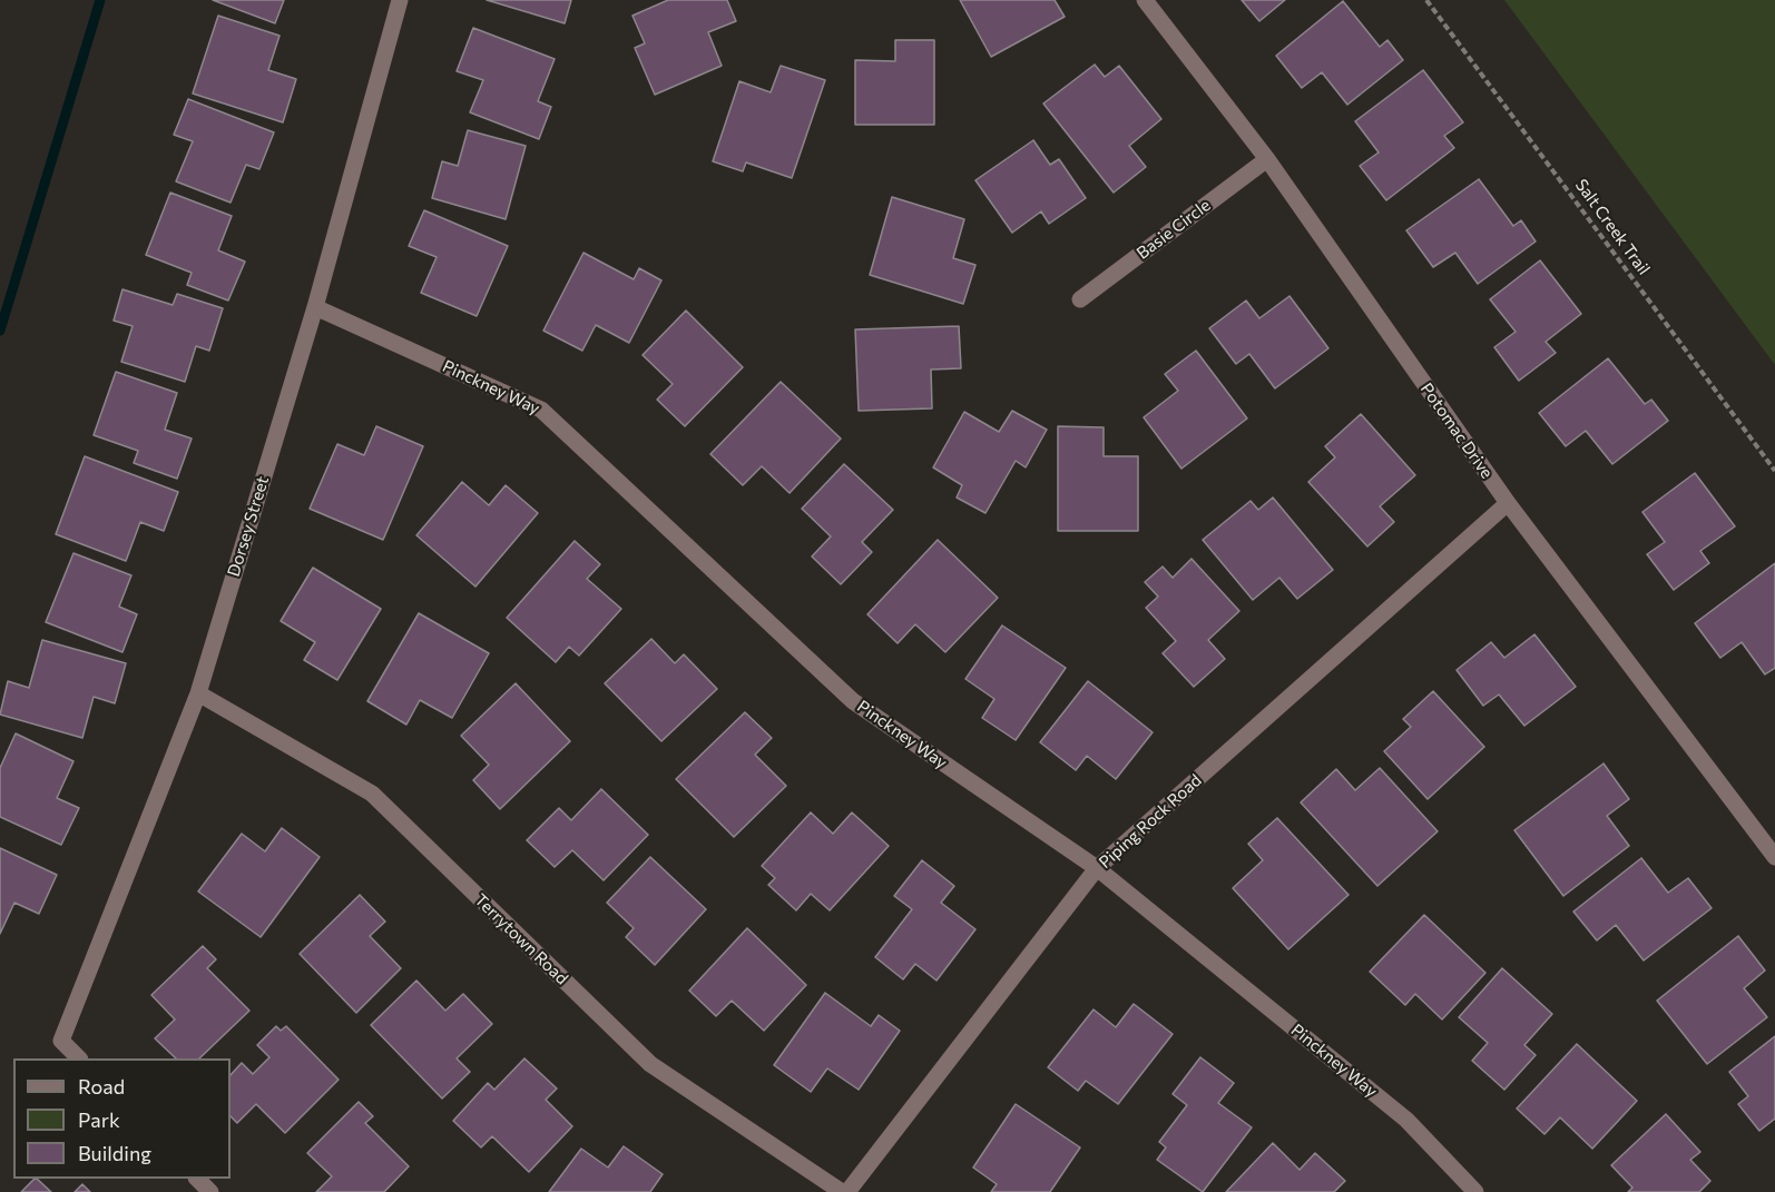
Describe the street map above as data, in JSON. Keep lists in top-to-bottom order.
{
  "streets": {
    "street": [
      "Basie Circle",
      "Pinckney Way",
      "Potomac Drive",
      "Dorsey Street",
      "Piping Rock Road",
      "Terrytown Road"
    ],
    "path": ["Salt Creek Trail"]
  },
  "crossings": [
    ["Basie Circle", "Potomac Drive"],
    ["Pinckney Way", "Dorsey Street"],
    ["Pinckney Way", "Piping Rock Road"],
    ["Potomac Drive", "Piping Rock Road"],
    ["Dorsey Street", "Terrytown Road"]
  ],
  "legend": ["Road", "Park", "Building"]
}
